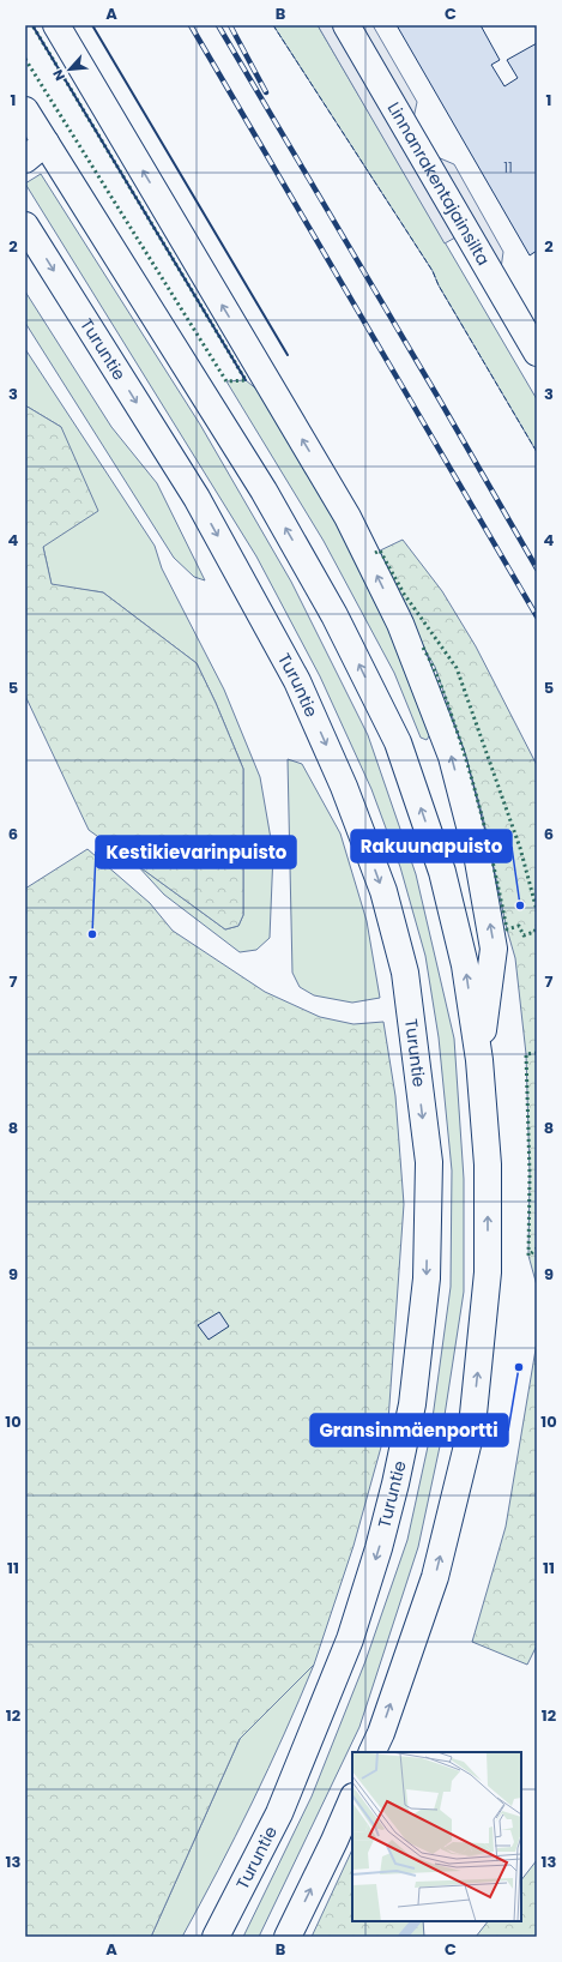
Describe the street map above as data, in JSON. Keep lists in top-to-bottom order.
{
  "streets": {
    "main road": ["Linnanrakentajainsilta", "Turuntie"]
  },
  "places": ["Rakuunapuisto", "Kestikievarinpuisto", "Gransinmäenportti"],
  "house_numbers": ["11"],
  "north": "bottom left",
  "grid": {
    "columns": ["A", "B", "C"],
    "rows": [
      "1",
      "2",
      "3",
      "4",
      "5",
      "6",
      "7",
      "8",
      "9",
      "10",
      "11",
      "12",
      "13"
    ]
  }
}
